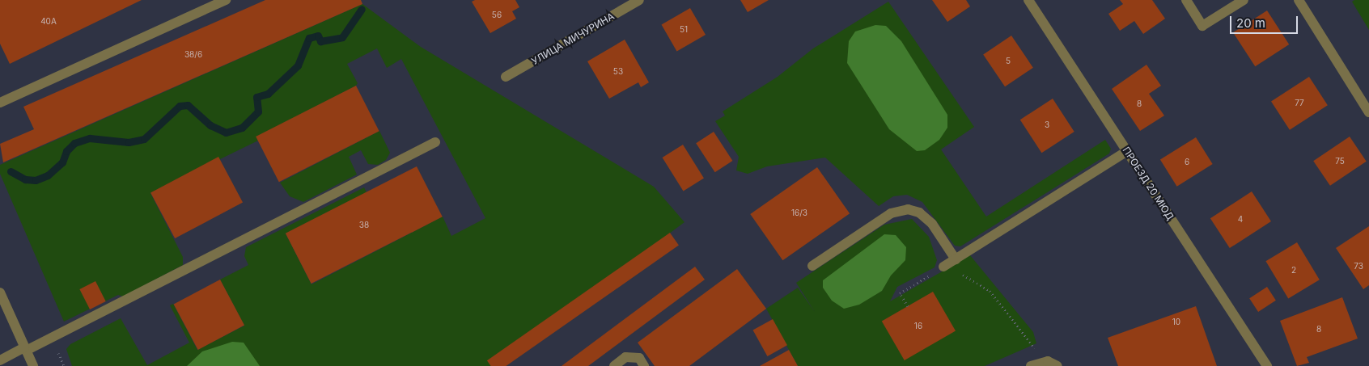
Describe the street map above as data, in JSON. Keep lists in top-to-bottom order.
{
  "streets": {
    "street": ["УЛИЦА МИЧУРИНА", "ПРОЕЗД 20 МЮД"]
  },
  "house_numbers": [
    "56",
    "40А",
    "51",
    "38/6",
    "5",
    "53",
    "77",
    "8",
    "3",
    "75",
    "6",
    "16/3",
    "4",
    "38",
    "73",
    "2",
    "10",
    "16",
    "8"
  ],
  "scale_bar": "20 m"
}
